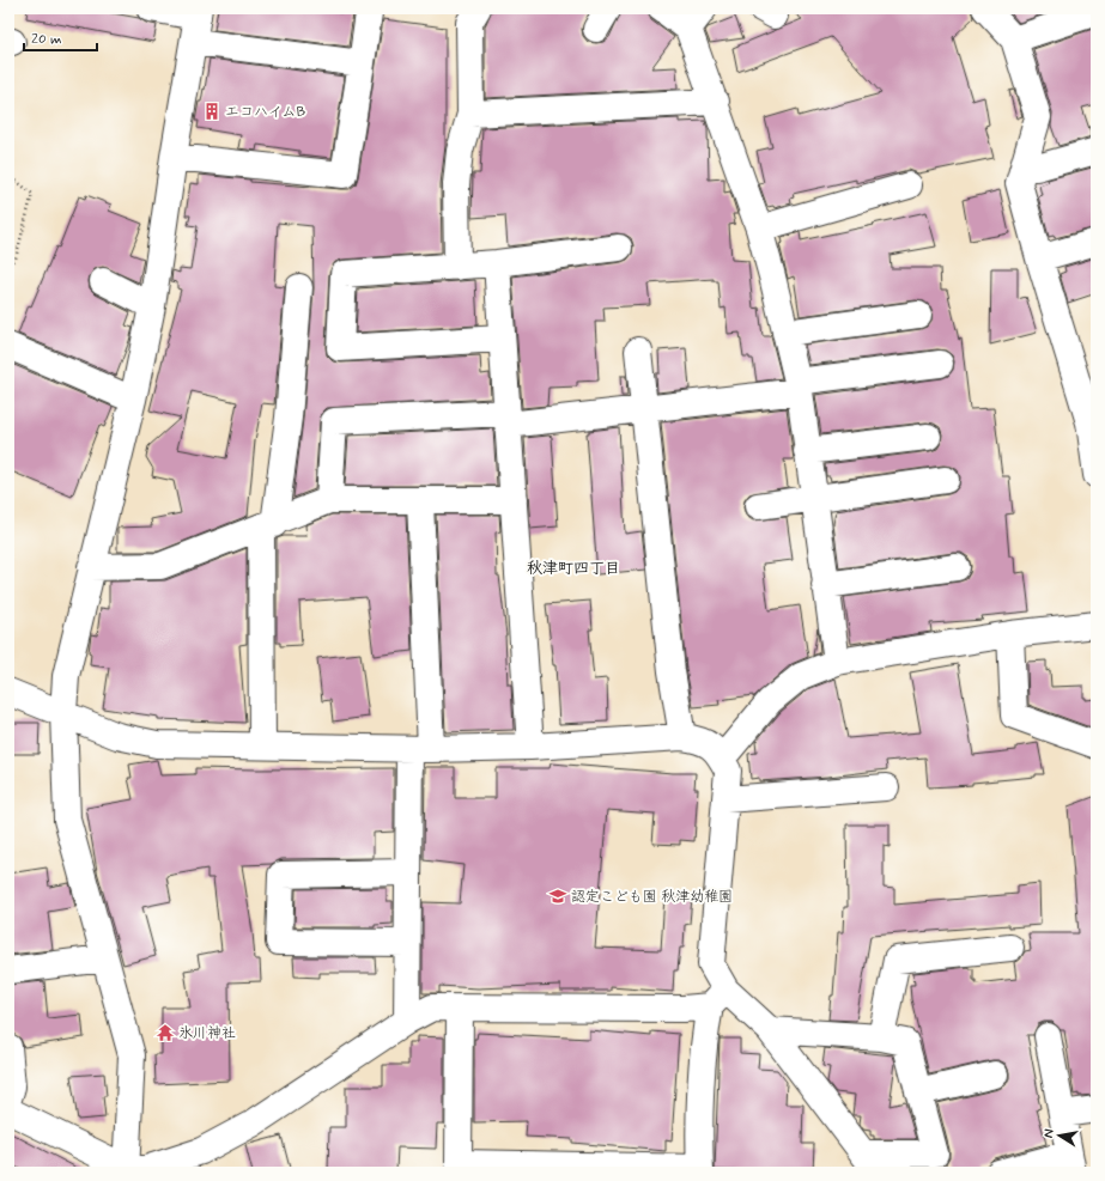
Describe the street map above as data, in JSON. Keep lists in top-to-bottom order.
{
  "districts": ["秋津町四丁目"],
  "places": {
    "building": ["エコハイムB"],
    "school or university": ["認定こども園 秋津幼稚園"],
    "temple": ["氷川神社"]
  },
  "scale_bar": "20 m",
  "north": "left"
}
